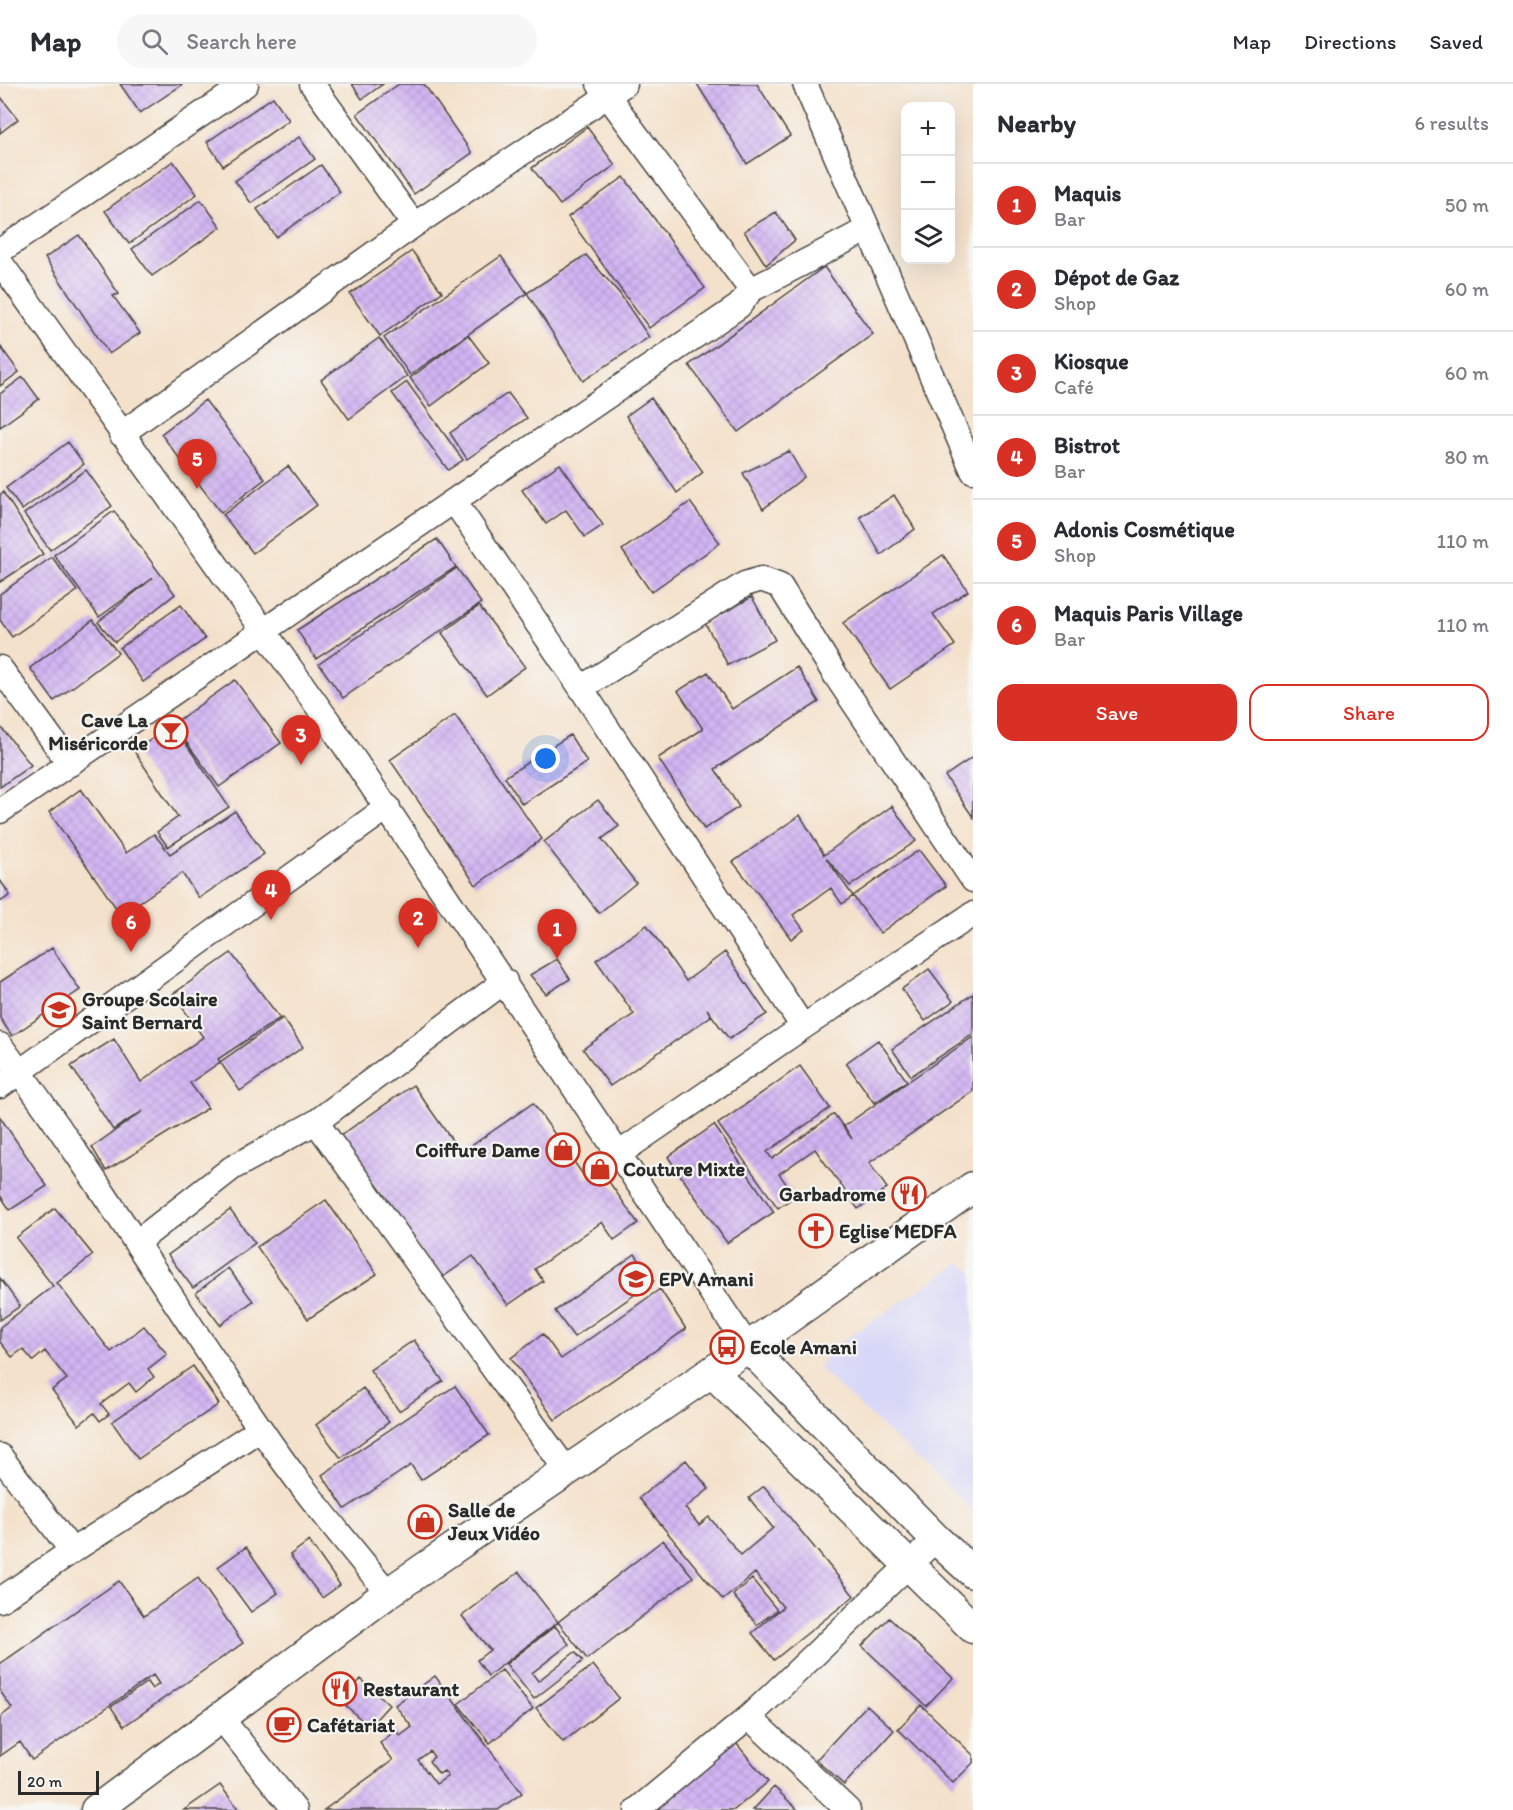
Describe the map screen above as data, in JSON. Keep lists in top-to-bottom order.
{
  "places": {
    "bar": ["Cave La Miséricorde"],
    "school or university": ["Groupe Scolaire Saint Bernard", "EPV Amani"],
    "shop": ["Coiffure Dame", "Couture Mixte", "Salle de Jeux Vidéo"],
    "restaurant": ["Garbadrome", "Restaurant"],
    "church": ["Eglise MEDFA"],
    "bus stop": ["Ecole Amani"],
    "cafe": ["Cafétariat"]
  },
  "scale_bar": "20 m",
  "page": {
    "header": "Map",
    "search": "Search here",
    "nav": ["Map", "Directions", "Saved"],
    "heading": ["Nearby", "6 results"],
    "map_buttons": ["+", "−"],
    "list": [
      {
        "mark": "1",
        "name": "Maquis",
        "note": "Bar",
        "value": "50 m"
      },
      {
        "mark": "2",
        "name": "Dépot de Gaz",
        "note": "Shop",
        "value": "60 m"
      },
      {
        "mark": "3",
        "name": "Kiosque",
        "note": "Café",
        "value": "60 m"
      },
      {
        "mark": "4",
        "name": "Bistrot",
        "note": "Bar",
        "value": "80 m"
      },
      {
        "mark": "5",
        "name": "Adonis Cosmétique",
        "note": "Shop",
        "value": "110 m"
      },
      {
        "mark": "6",
        "name": "Maquis Paris Village",
        "note": "Bar",
        "value": "110 m"
      }
    ],
    "pins": [
      "5",
      "3",
      "4",
      "2",
      "6",
      "1"
    ],
    "buttons": ["Save", "Share"],
    "scale": "20 m"
  }
}
